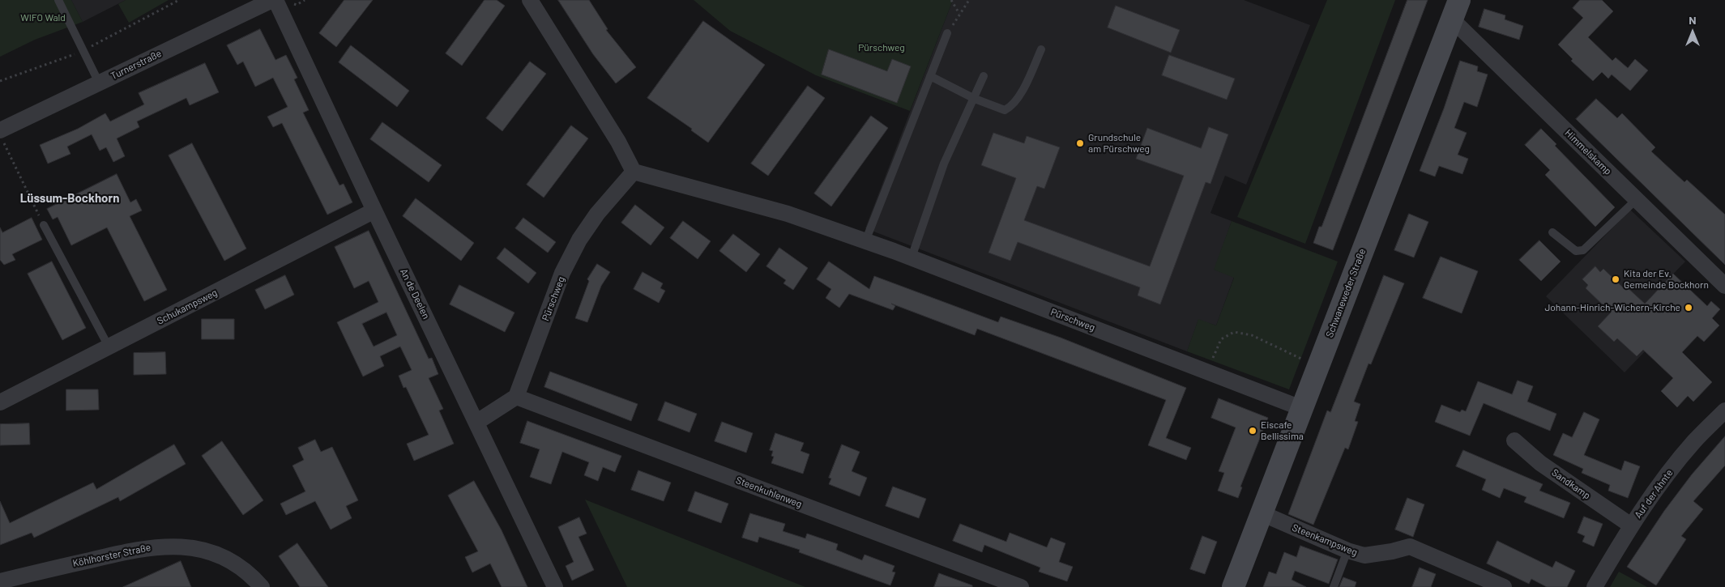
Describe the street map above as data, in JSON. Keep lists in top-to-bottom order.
{
  "streets": {
    "main road": ["Schwaneweder Straße"],
    "street": [
      "Turnerstraße",
      "Himmelskamp",
      "An de Deelen",
      "Pürschweg",
      "Schukampsweg",
      "Sandkamp",
      "Steenkuhlenweg",
      "Auf der Ahnte",
      "Steenkampsweg",
      "Köhlhorster Straße"
    ]
  },
  "crossings": [
    ["Himmelskamp", "Schwaneweder Straße"],
    ["Schwaneweder Straße", "Pürschweg"],
    ["Schwaneweder Straße", "Steenkampsweg"],
    ["An de Deelen", "Schukampsweg"],
    ["Pürschweg", "Steenkuhlenweg"],
    ["Sandkamp", "Auf der Ahnte"]
  ],
  "districts": ["Lüssum-Bockhorn"],
  "parks": ["WIFO Wald", "Pürschweg"],
  "places": [
    "Grundschule am Pürschweg",
    "Kita der Ev. Gemeinde Bockhorn",
    "Johann-Hinrich-Wichern-Kirche",
    "Eiscafe Bellissima"
  ],
  "north": "top"
}
